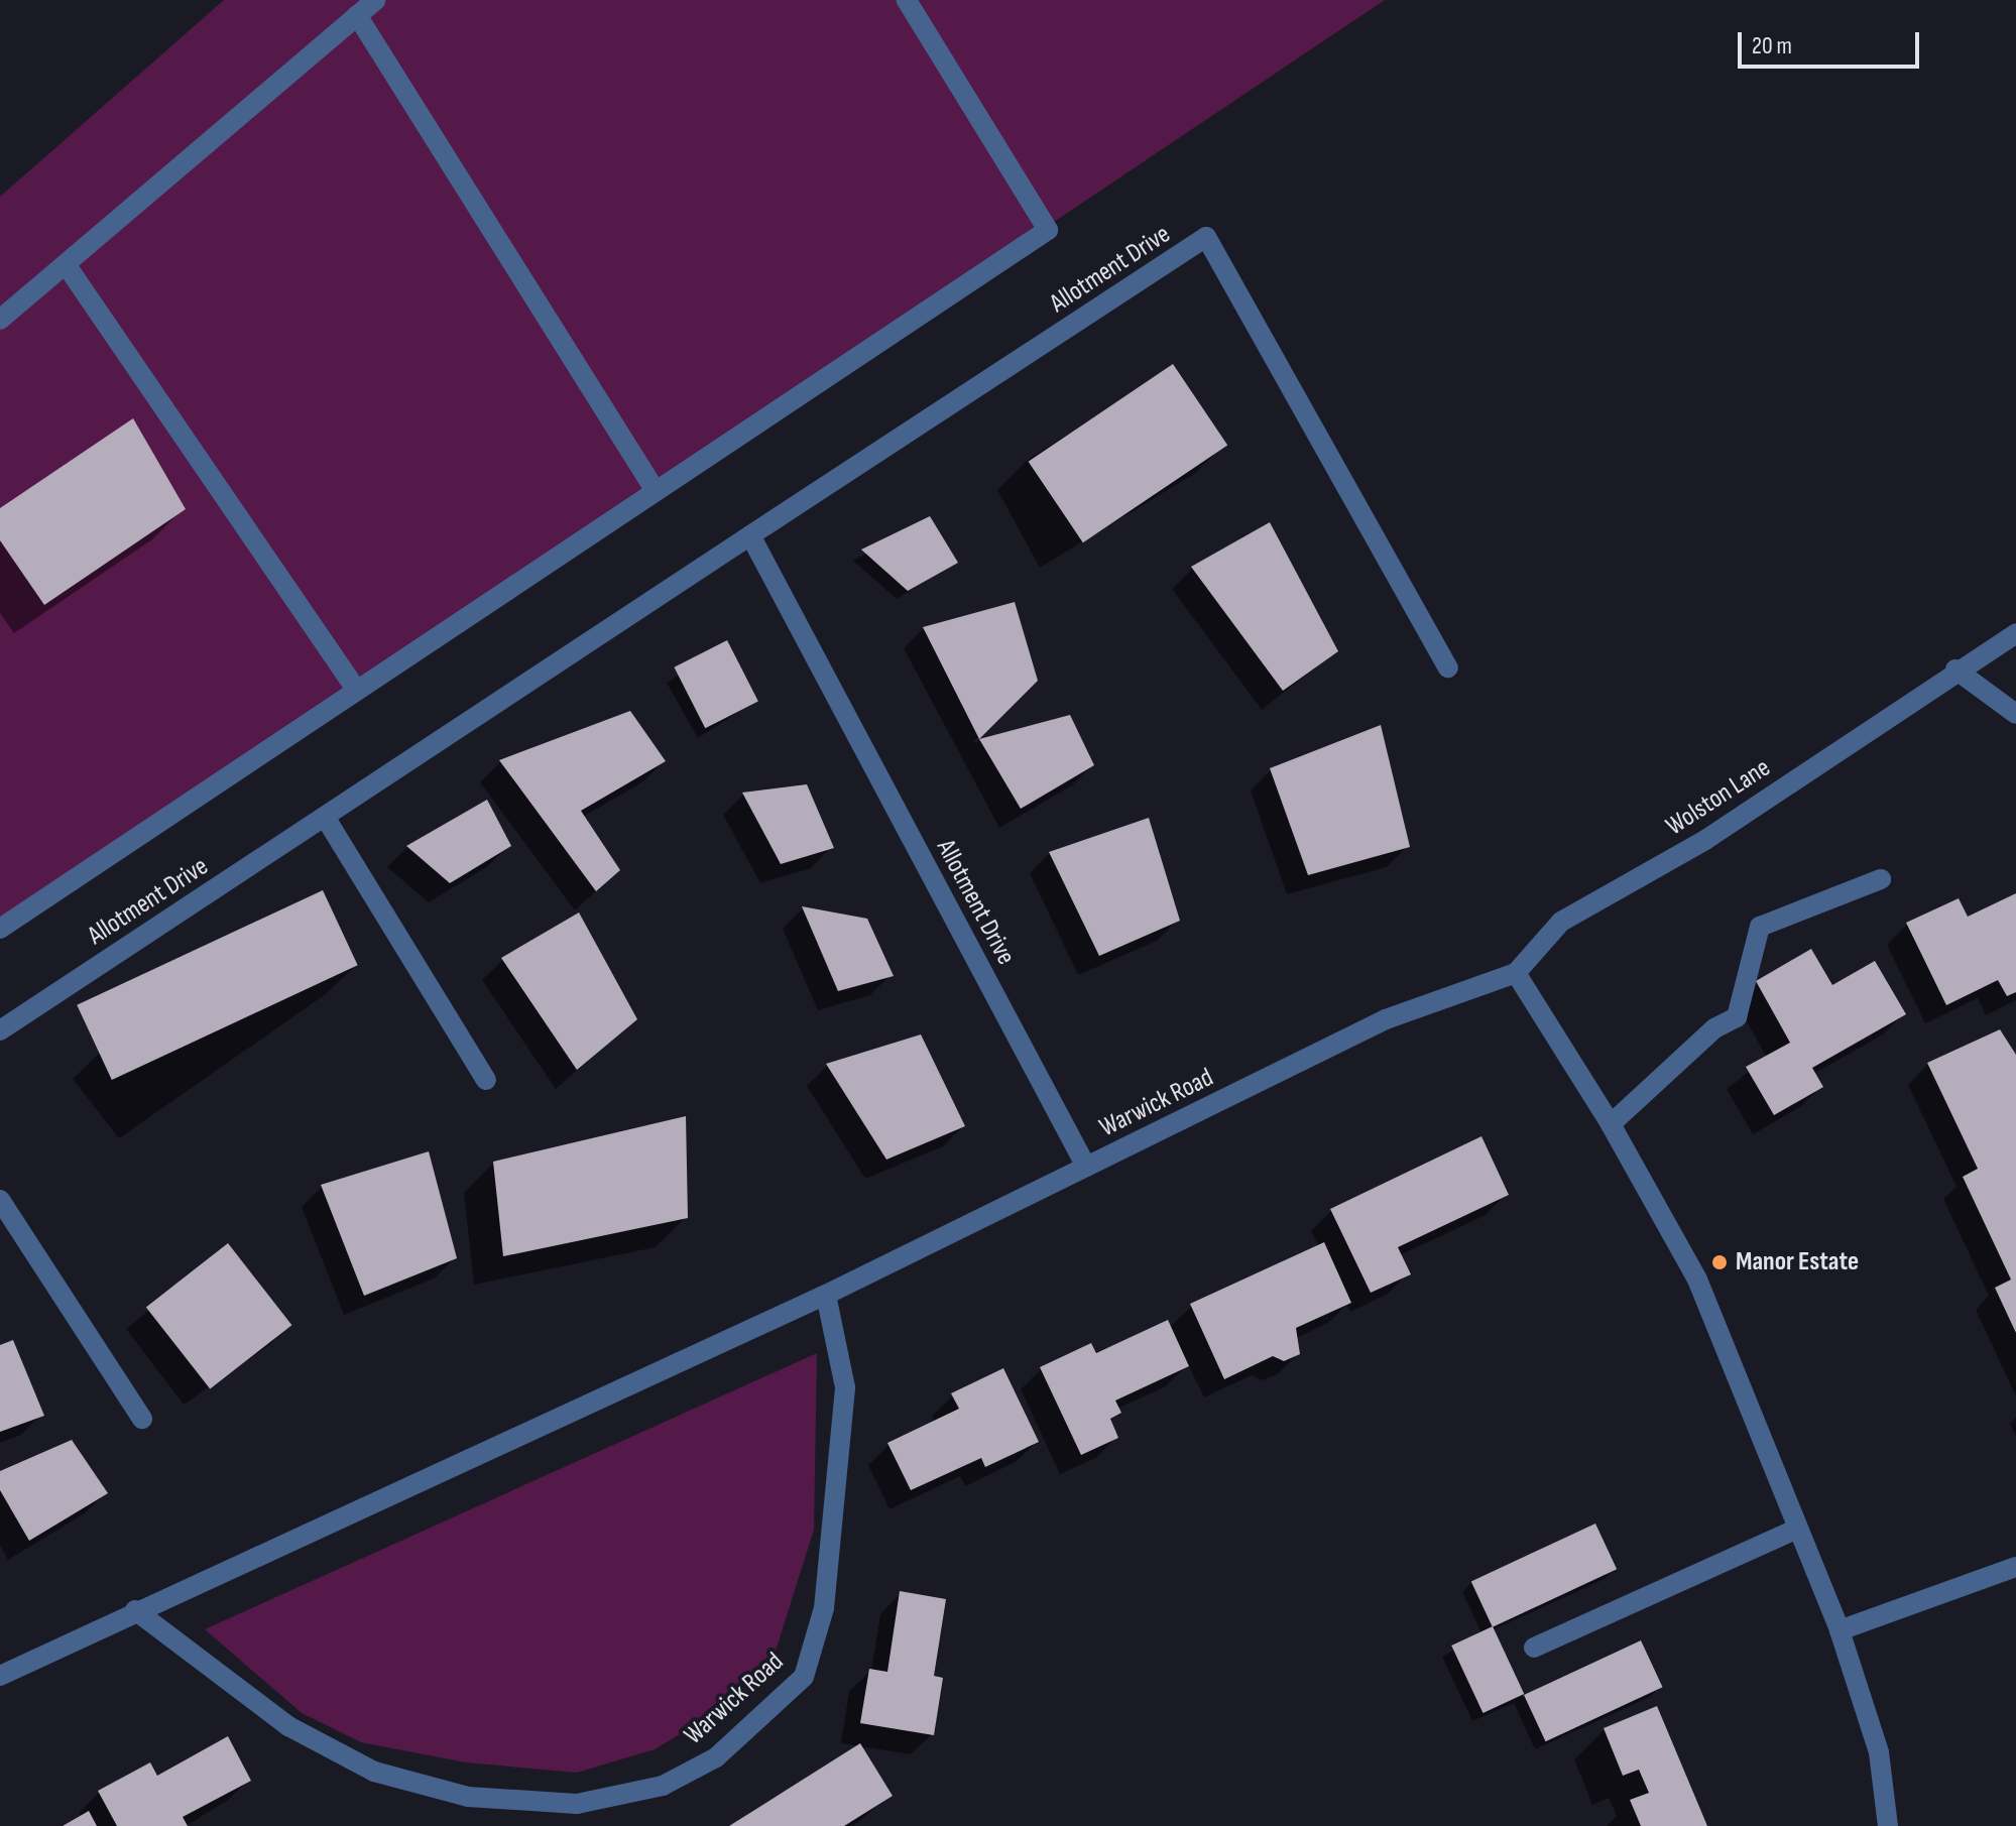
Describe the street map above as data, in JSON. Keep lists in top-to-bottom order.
{
  "streets": {
    "street": ["Allotment Drive", "Wolston Lane", "Warwick Road"]
  },
  "crossings": [
    ["Allotment Drive", "Warwick Road"],
    ["Wolston Lane", "Warwick Road"]
  ],
  "places": ["Manor Estate"],
  "scale_bar": "20 m"
}
